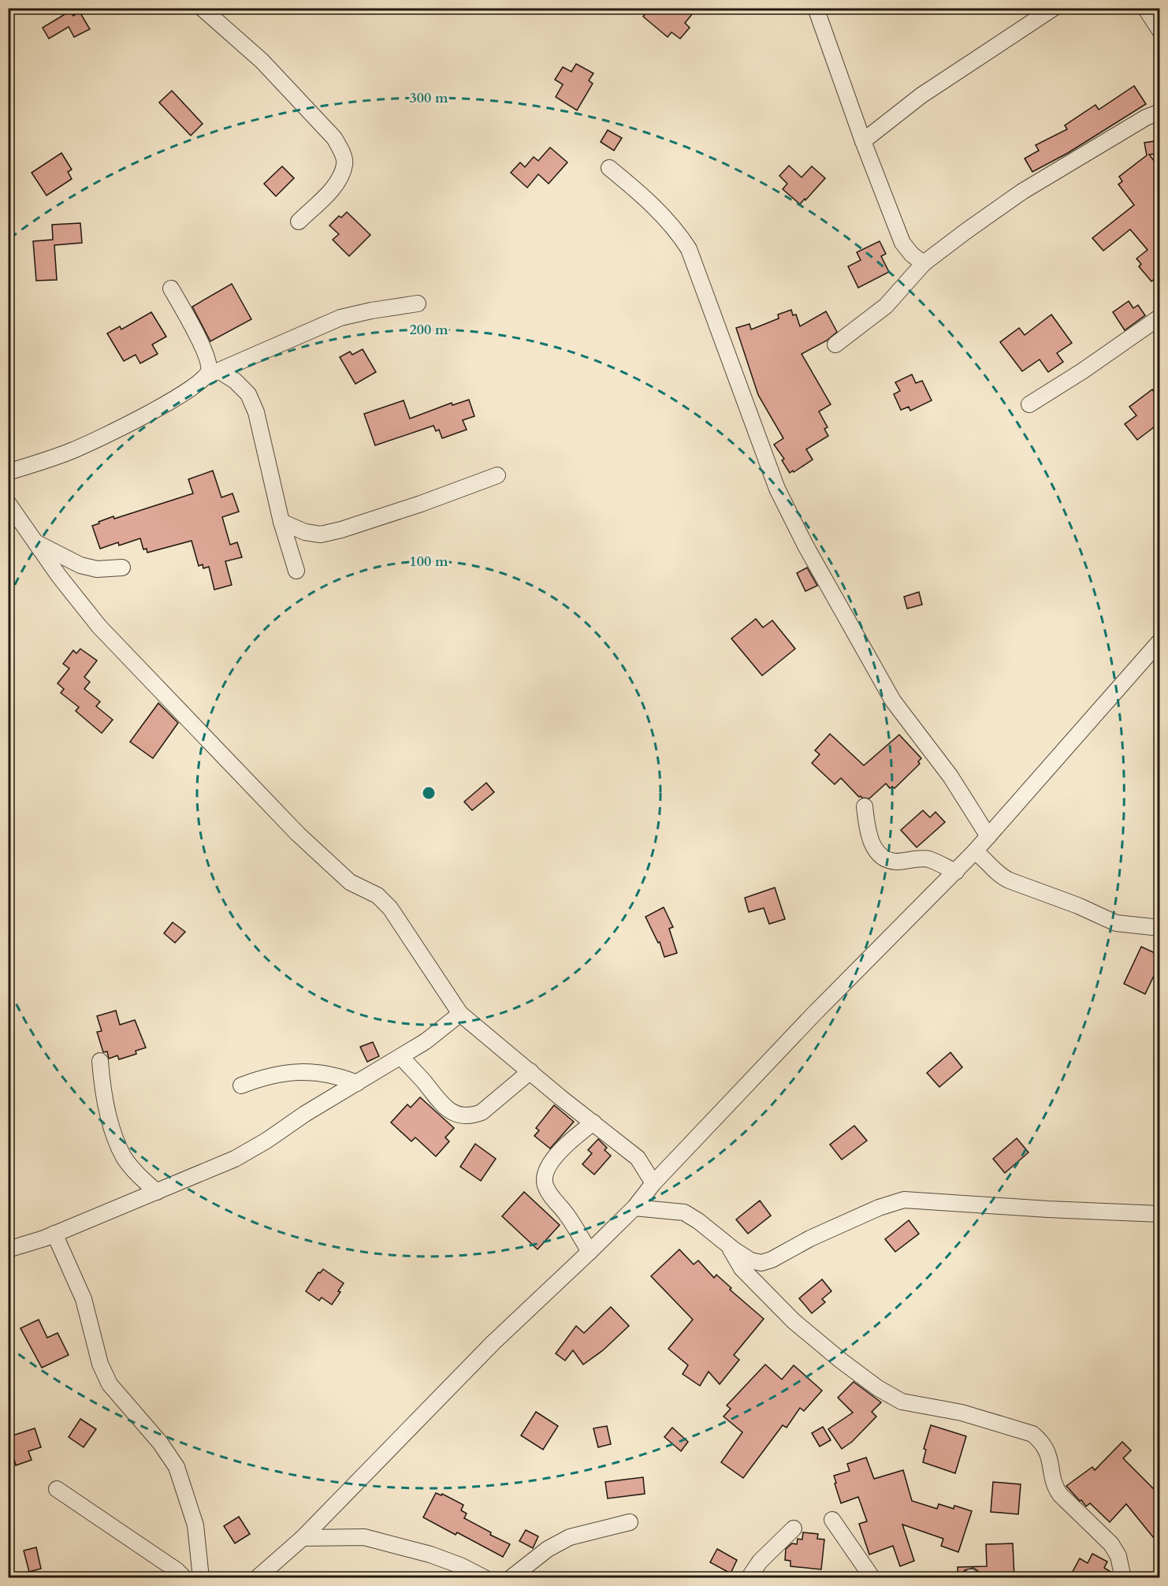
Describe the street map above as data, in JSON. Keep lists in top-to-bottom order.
{
  "rings": ["300 m", "200 m", "100 m"]
}
